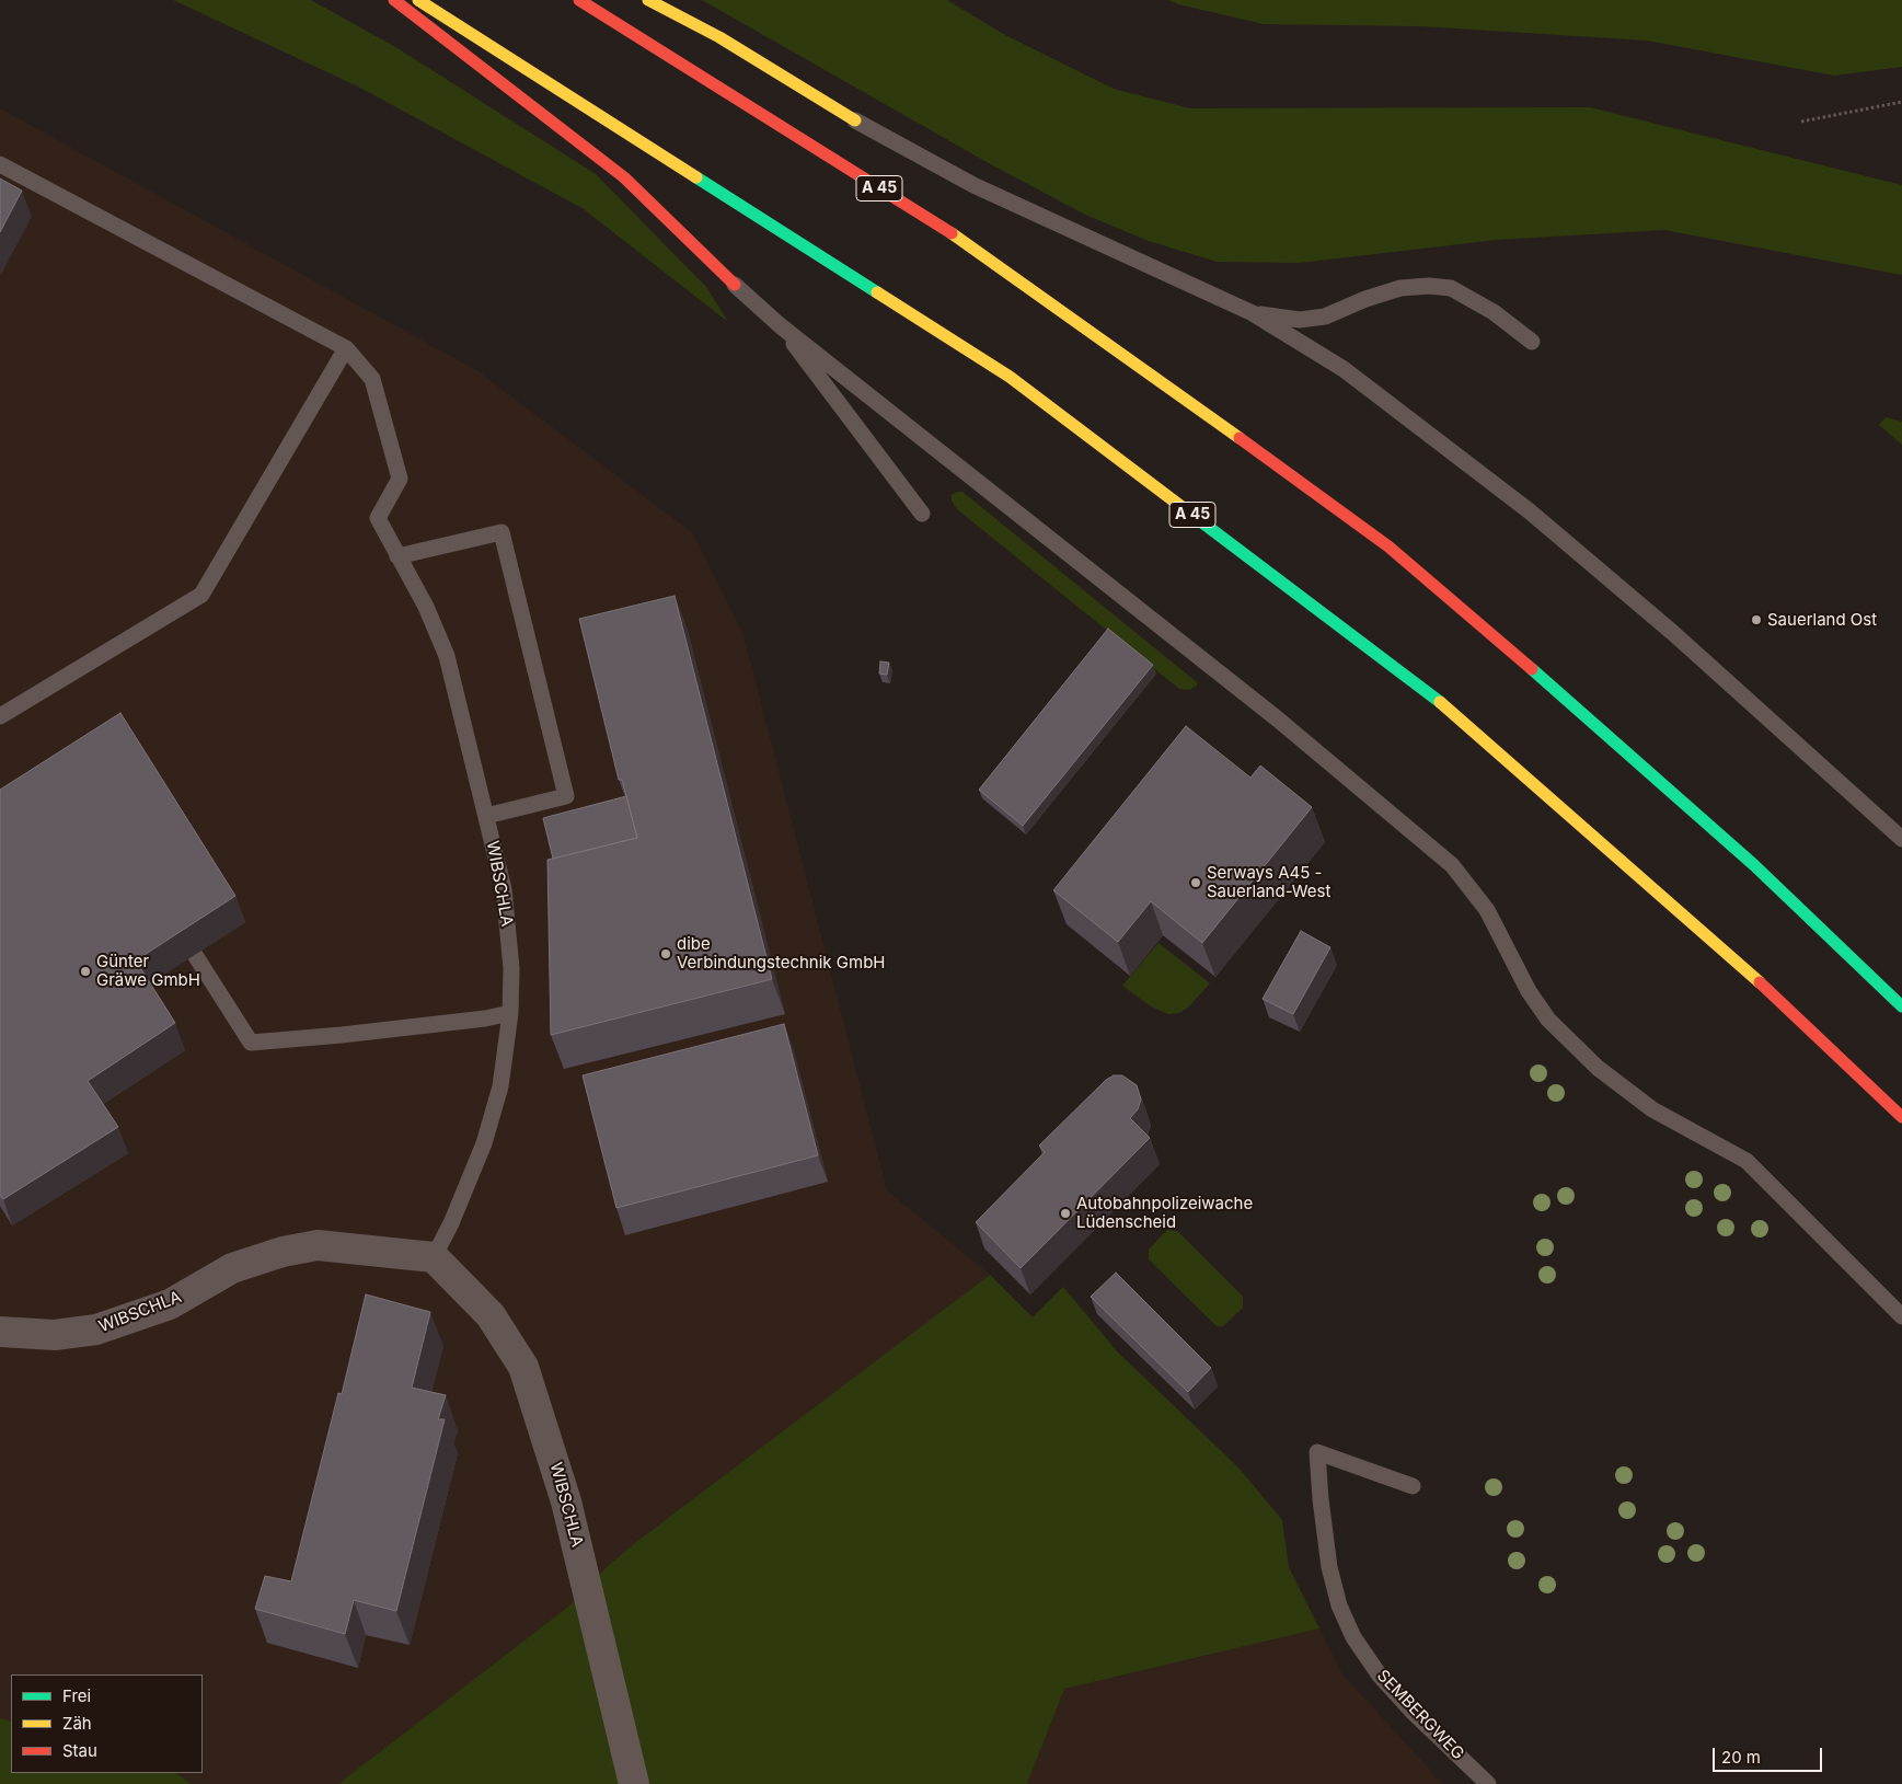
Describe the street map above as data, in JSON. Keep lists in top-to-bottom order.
{
  "streets": {
    "highway": ["A 45"],
    "street": ["WIBSCHLA"],
    "lane": ["SEMBERGWEG"]
  },
  "places": [
    "Sauerland Ost",
    "Serways A45 - Sauerland-West",
    "dibe Verbindungstechnik GmbH",
    "Günter Gräwe GmbH",
    "Autobahnpolizeiwache Lüdenscheid"
  ],
  "legend": ["Frei", "Zäh", "Stau"],
  "scale_bar": "20 m"
}
